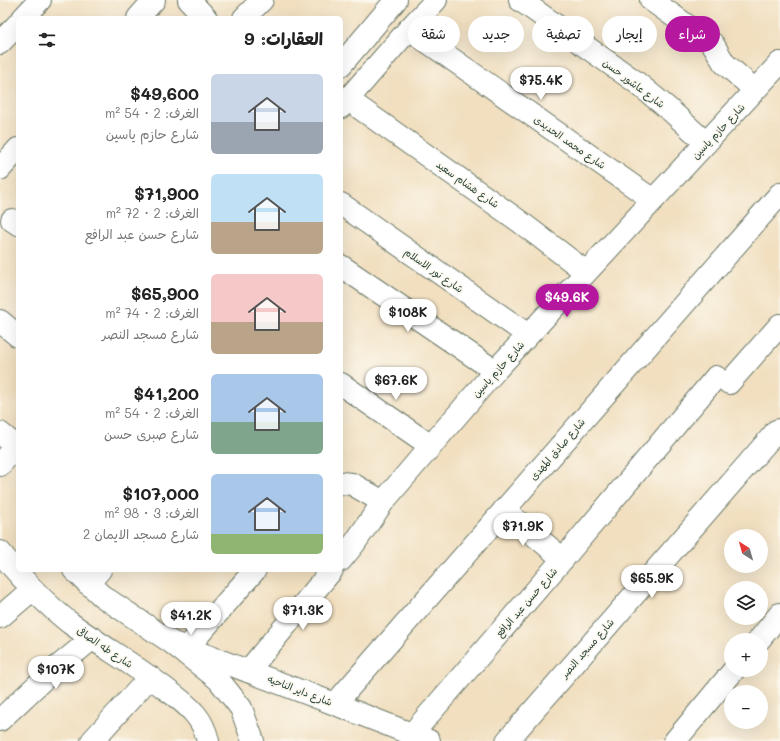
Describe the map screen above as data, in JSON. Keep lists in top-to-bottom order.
{
  "streets": {
    "street": [
      "شارع عاشور حسن",
      "شارع حازم ياسين",
      "شارع محمد الحديدى",
      "شارع هشام سعيد",
      "شارع نور الاسلام",
      "شارع صادق المهدى",
      "شارع حسن عبد الرافع",
      "شارع طه الصافى",
      "شارع مسجد النصر",
      "شارع داير الناحيه"
    ]
  },
  "crossings": [
    ["شارع عاشور حسن", "شارع حازم ياسين"],
    ["شارع حازم ياسين", "شارع محمد الحديدى"],
    ["شارع حازم ياسين", "شارع هشام سعيد"],
    ["شارع حازم ياسين", "شارع نور الاسلام"],
    ["شارع صادق المهدى", "شارع داير الناحيه"],
    ["شارع حسن عبد الرافع", "شارع داير الناحيه"]
  ],
  "north": "top left",
  "page": {
    "chip": [
      "شراء",
      "إيجار",
      "تصفية",
      "جديد",
      "شقة"
    ],
    "heading": "العقارات: 9",
    "list": [
      {
        "name": "$49,600",
        "note": "الغرف: 2 · 54 m² · شارع حازم ياسين"
      },
      {
        "name": "$71,900",
        "note": "الغرف: 2 · 72 m² · شارع حسن عبد الرافع"
      },
      {
        "name": "$65,900",
        "note": "الغرف: 2 · 74 m² · شارع مسجد النصر"
      },
      {
        "name": "$41,200",
        "note": "الغرف: 2 · 54 m² · شارع صبرى حسن"
      },
      {
        "name": "$107,000",
        "note": "الغرف: 3 · 98 m² · شارع مسجد الايمان 2"
      }
    ],
    "price": [
      "$75.4K",
      "$49.6K",
      "$108K",
      "$67.6K",
      "$71.9K",
      "$65.9K",
      "$71.3K",
      "$41.2K",
      "$107K"
    ],
    "map_buttons": ["+", "−"]
  }
}
